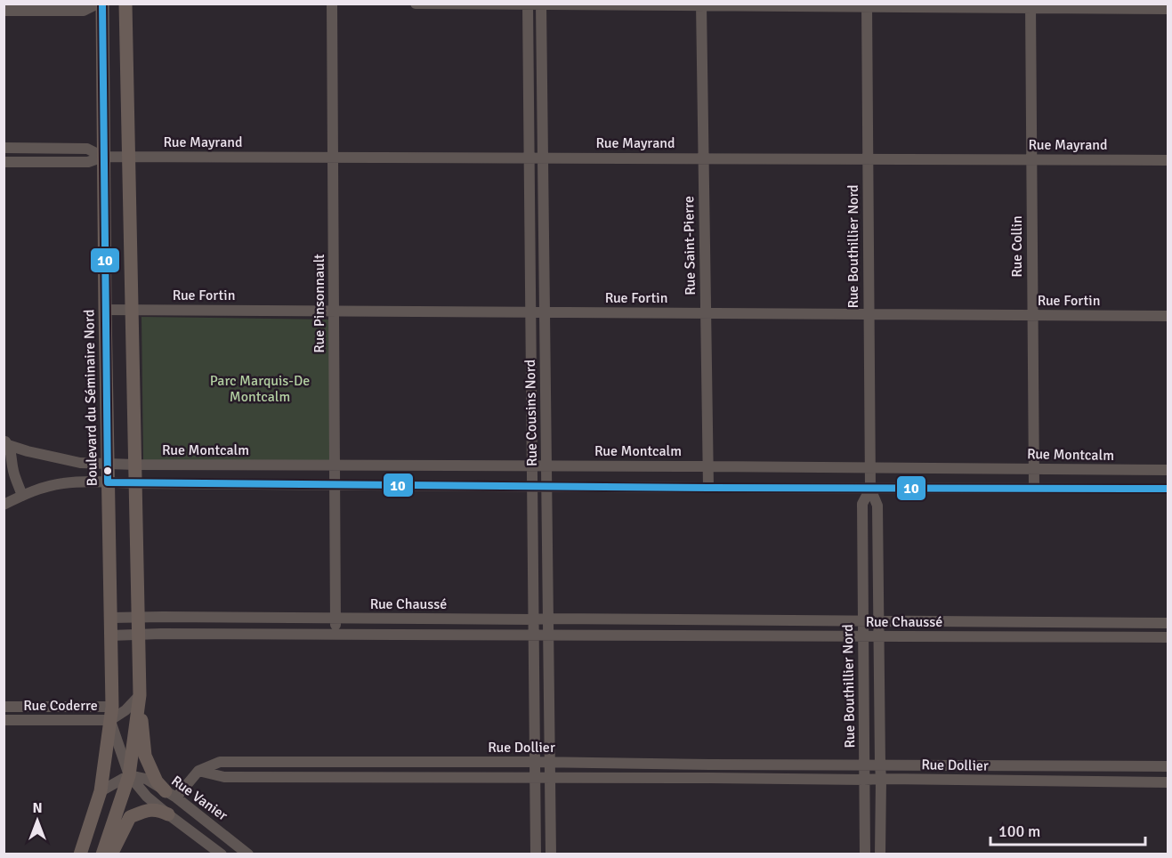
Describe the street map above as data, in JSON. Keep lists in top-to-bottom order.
{
  "streets": {
    "main road": ["Boulevard du Séminaire Nord"],
    "street": [
      "Rue Mayrand",
      "Rue Saint-Pierre",
      "Rue Bouthillier Nord",
      "Rue Collin",
      "Rue Fortin",
      "Rue Pinsonnault",
      "Rue Cousins Nord",
      "Rue Montcalm",
      "Rue Chaussé",
      "Rue Coderre",
      "Rue Dollier",
      "Rue Vanier"
    ]
  },
  "crossings": [
    ["Rue Mayrand", "Rue Saint-Pierre"],
    ["Rue Mayrand", "Rue Bouthillier Nord"],
    ["Rue Mayrand", "Rue Collin"],
    ["Rue Mayrand", "Rue Pinsonnault"],
    ["Rue Mayrand", "Boulevard du Séminaire Nord"],
    ["Rue Mayrand", "Rue Cousins Nord"],
    ["Rue Saint-Pierre", "Rue Fortin"],
    ["Rue Saint-Pierre", "Rue Montcalm"],
    ["Rue Bouthillier Nord", "Rue Fortin"],
    ["Rue Bouthillier Nord", "Rue Montcalm"],
    ["Rue Bouthillier Nord", "Rue Chaussé"],
    ["Rue Bouthillier Nord", "Rue Dollier"],
    ["Rue Collin", "Rue Fortin"],
    ["Rue Collin", "Rue Montcalm"],
    ["Rue Fortin", "Rue Pinsonnault"],
    ["Rue Fortin", "Boulevard du Séminaire Nord"],
    ["Rue Fortin", "Rue Cousins Nord"],
    ["Rue Pinsonnault", "Rue Montcalm"],
    ["Rue Pinsonnault", "Rue Chaussé"],
    ["Boulevard du Séminaire Nord", "Rue Montcalm"],
    ["Boulevard du Séminaire Nord", "Rue Chaussé"],
    ["Boulevard du Séminaire Nord", "Rue Coderre"],
    ["Boulevard du Séminaire Nord", "Rue Vanier"],
    ["Rue Cousins Nord", "Rue Montcalm"],
    ["Rue Cousins Nord", "Rue Chaussé"],
    ["Rue Cousins Nord", "Rue Dollier"],
    ["Rue Coderre", "Rue Vanier"]
  ],
  "parks": ["Parc Marquis-De Montcalm"],
  "lines": ["transit line 10"],
  "scale_bar": "100 m",
  "north": "top"
}
